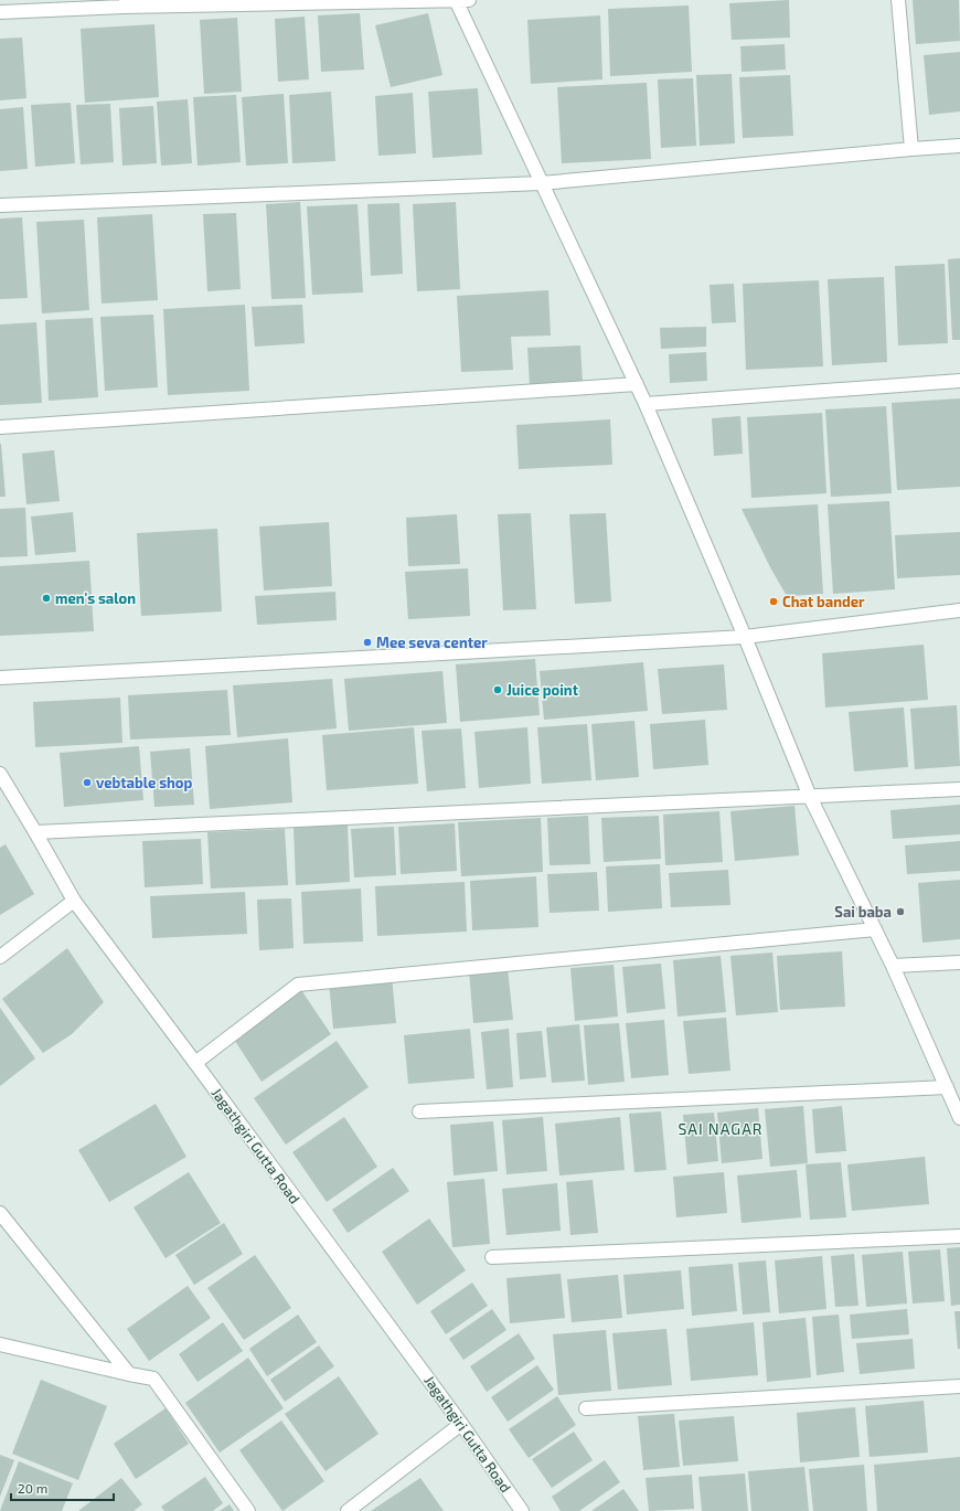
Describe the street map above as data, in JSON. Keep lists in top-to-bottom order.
{
  "streets": {
    "street": ["Jagathgiri Gutta Road"]
  },
  "districts": ["SAI NAGAR"],
  "places": [
    "men's salon",
    "Chat bander",
    "Mee seva center",
    "Juice point",
    "vebtable shop",
    "Sai baba"
  ],
  "scale_bar": "20 m"
}
